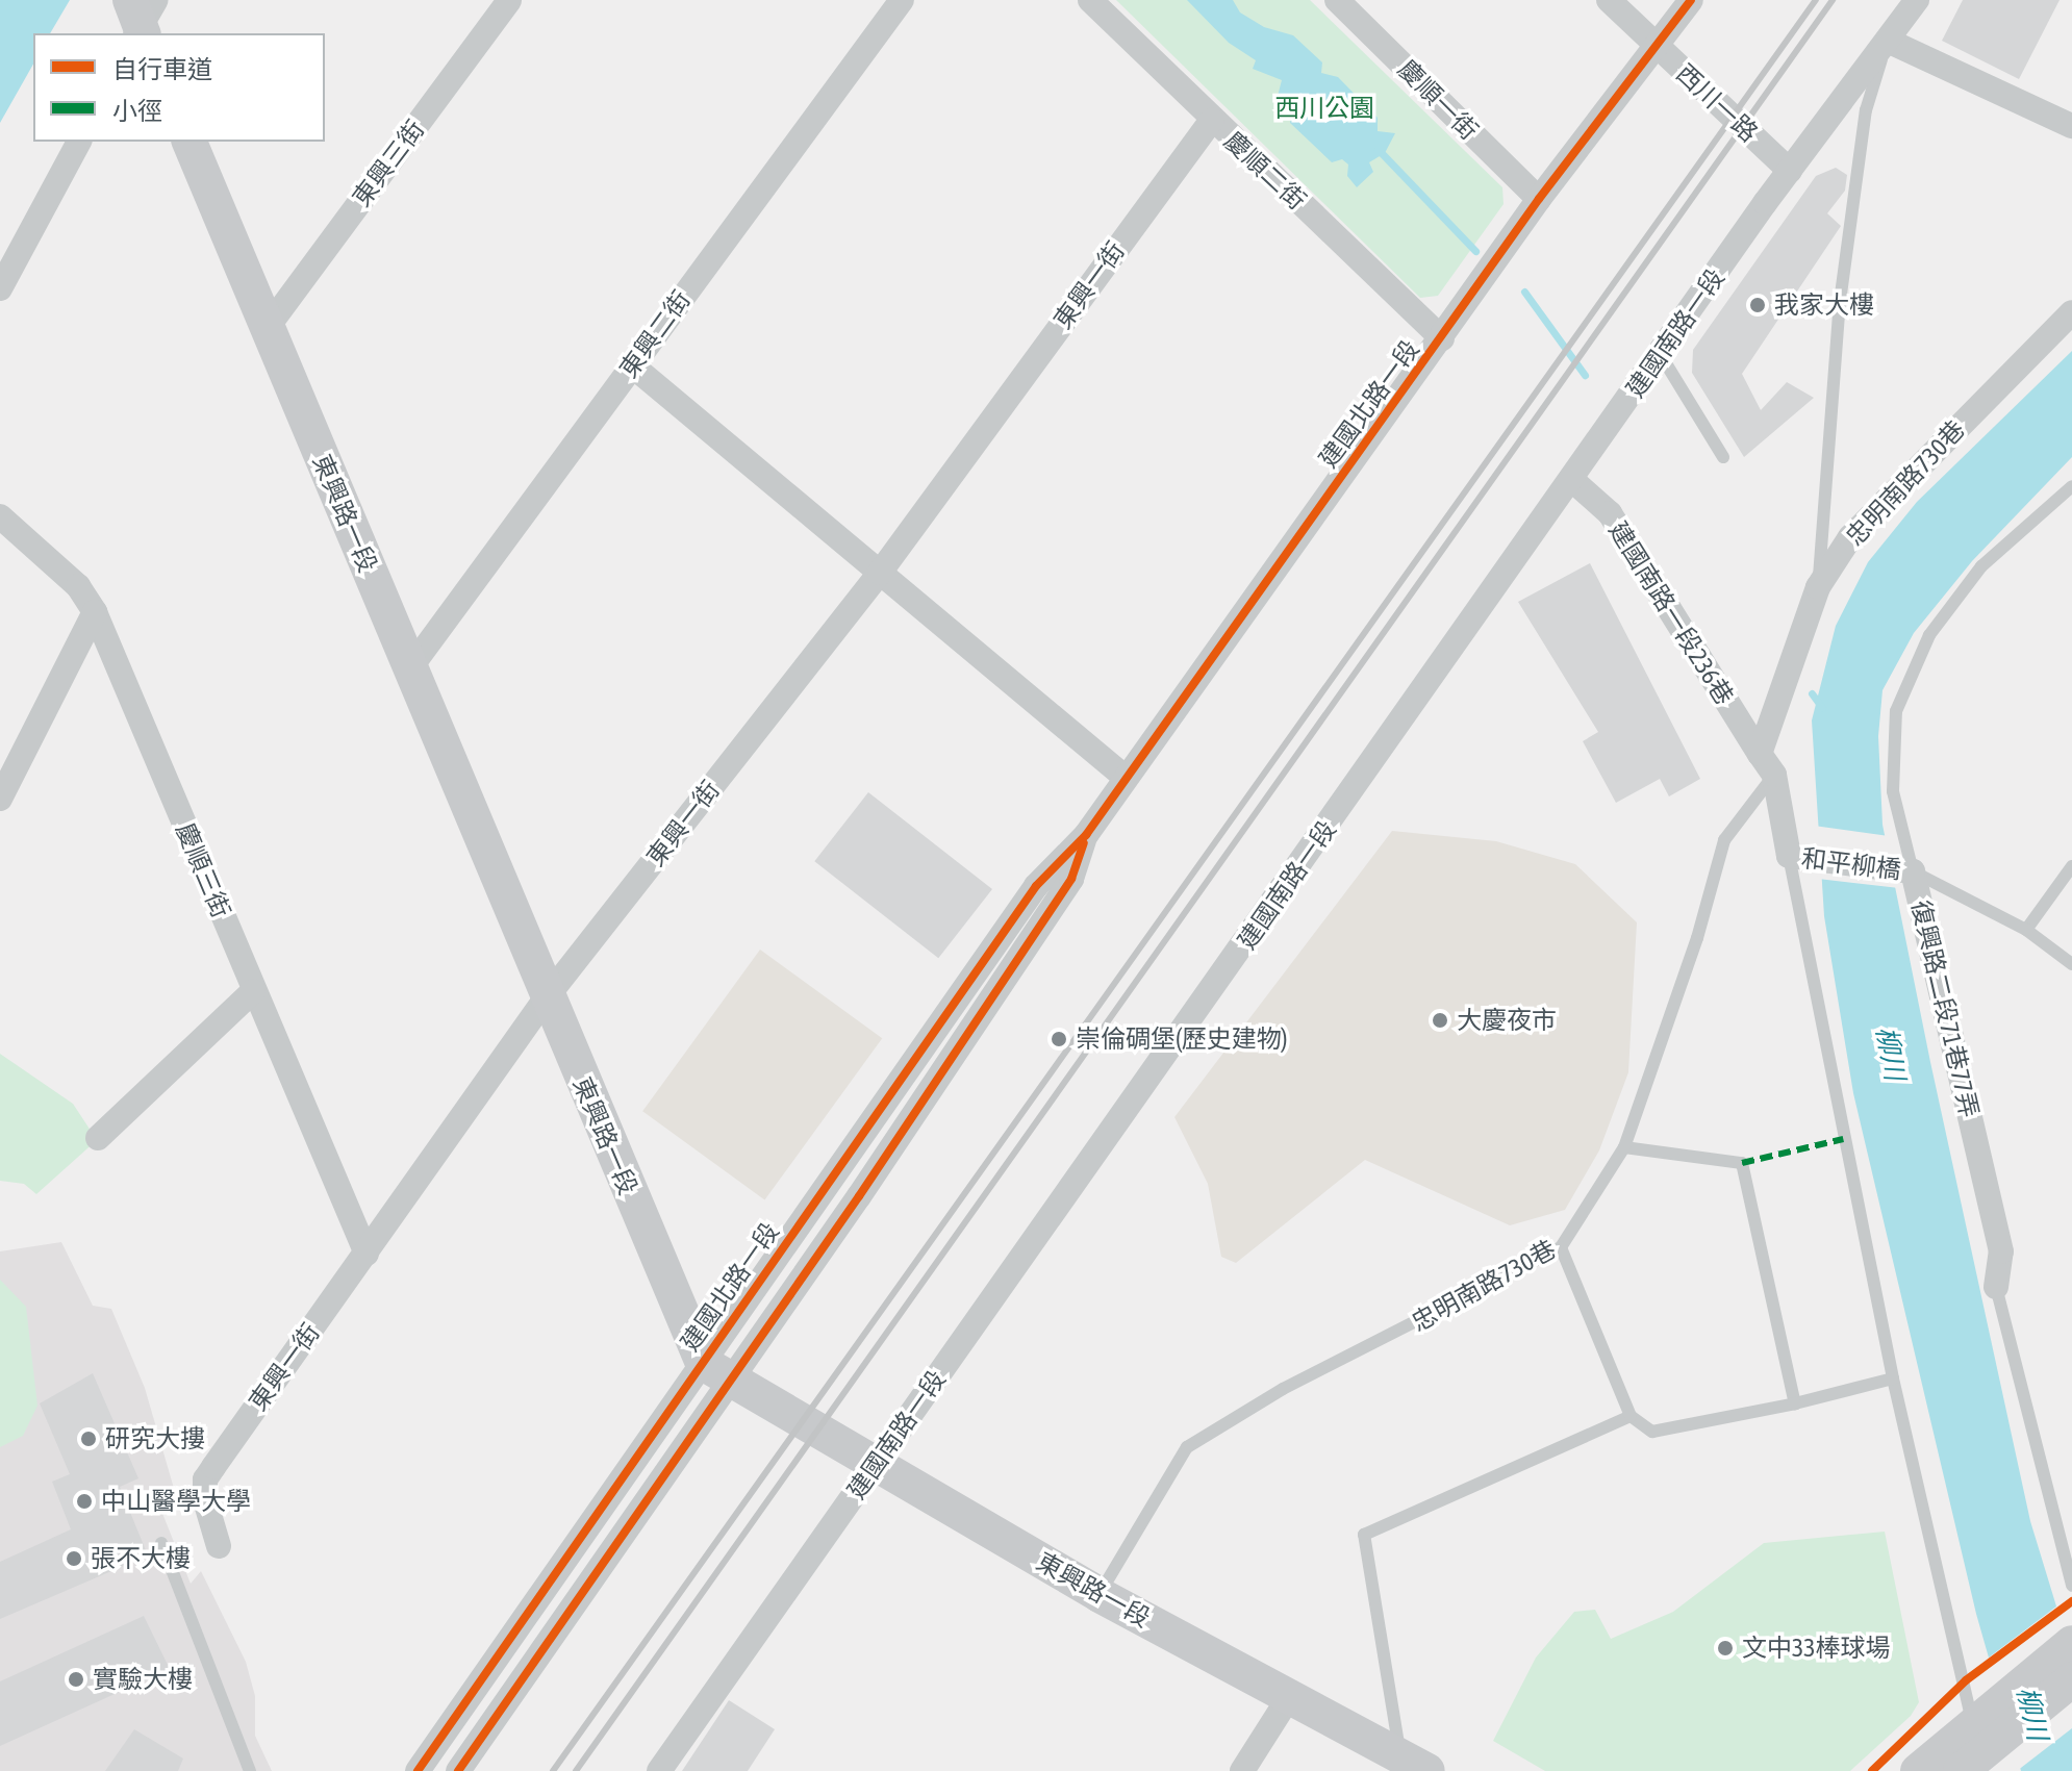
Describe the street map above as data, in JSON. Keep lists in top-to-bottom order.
{
  "streets": {
    "street": [
      "慶順一街",
      "西川一路",
      "東興三街",
      "慶順二街",
      "東興一街",
      "建國南路一段",
      "東興二街",
      "建國北路一段",
      "忠明南路730巷",
      "東興路一段",
      "建國南路一段236巷",
      "和平柳橋",
      "慶順三街",
      "復興路二段71巷77弄"
    ]
  },
  "crossings": [
    ["慶順一街", "建國北路一段"],
    ["西川一路", "建國南路一段"],
    ["西川一路", "建國北路一段"],
    ["東興三街", "東興路一段"],
    ["慶順二街", "東興一街"],
    ["慶順二街", "建國北路一段"],
    ["東興一街", "東興路一段"],
    ["東興一街", "慶順三街"],
    ["建國南路一段", "東興路一段"],
    ["建國南路一段", "建國南路一段236巷"],
    ["東興二街", "東興路一段"],
    ["建國北路一段", "東興路一段"],
    ["忠明南路730巷", "東興路一段"],
    ["忠明南路730巷", "建國南路一段236巷"],
    ["忠明南路730巷", "和平柳橋"],
    ["和平柳橋", "復興路二段71巷77弄"]
  ],
  "water": ["柳川"],
  "parks": ["西川公園"],
  "places": [
    "我家大樓",
    "大慶夜市",
    "崇倫碉堡(歷史建物)",
    "研究大摟",
    "中山醫學大學",
    "張不大樓",
    "文中33棒球場",
    "實驗大樓"
  ],
  "legend": ["自行車道", "小徑"]
}
